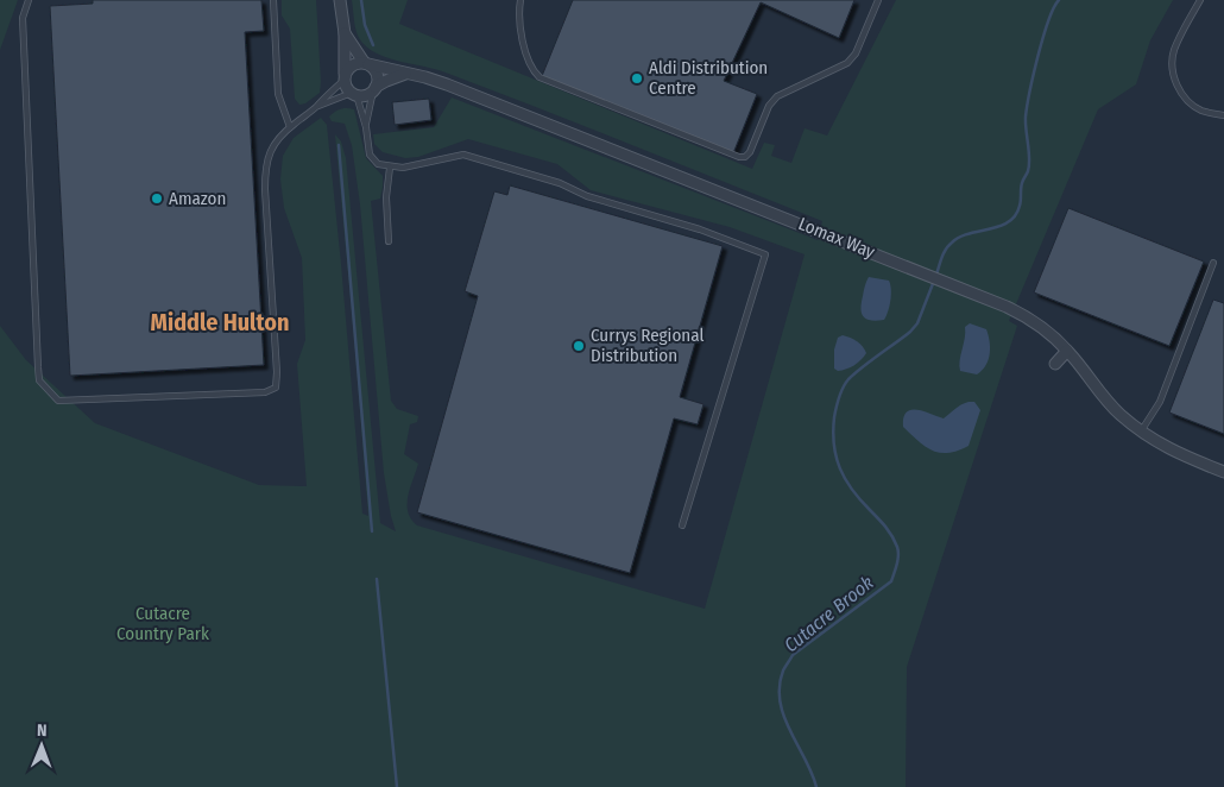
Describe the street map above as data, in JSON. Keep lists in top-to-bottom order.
{
  "streets": {
    "street": ["Lomax Way"]
  },
  "districts": ["Middle Hulton"],
  "water": ["Cutacre Brook"],
  "parks": ["Cutacre Country Park"],
  "places": ["Aldi Distribution Centre", "Amazon", "Currys Regional Distribution"],
  "north": "top"
}
